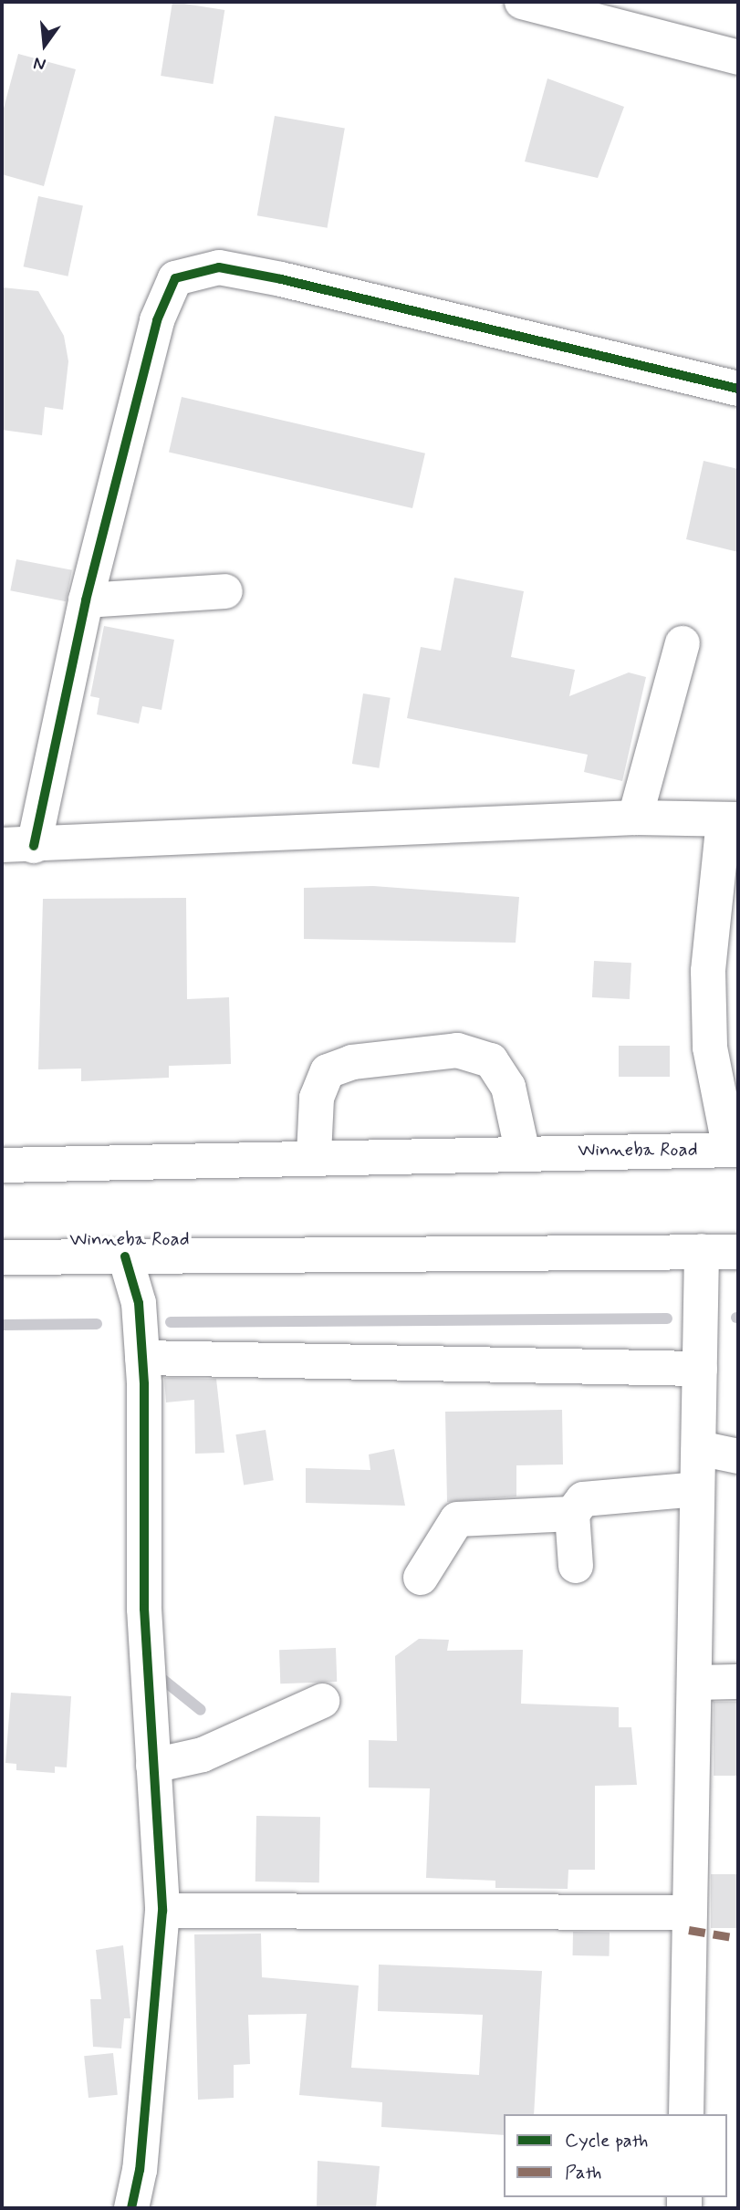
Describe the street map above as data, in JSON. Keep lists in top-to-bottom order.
{
  "streets": {
    "main road": ["Winneba Road"]
  },
  "legend": ["Cycle path", "Path"],
  "north": "bottom"
}
